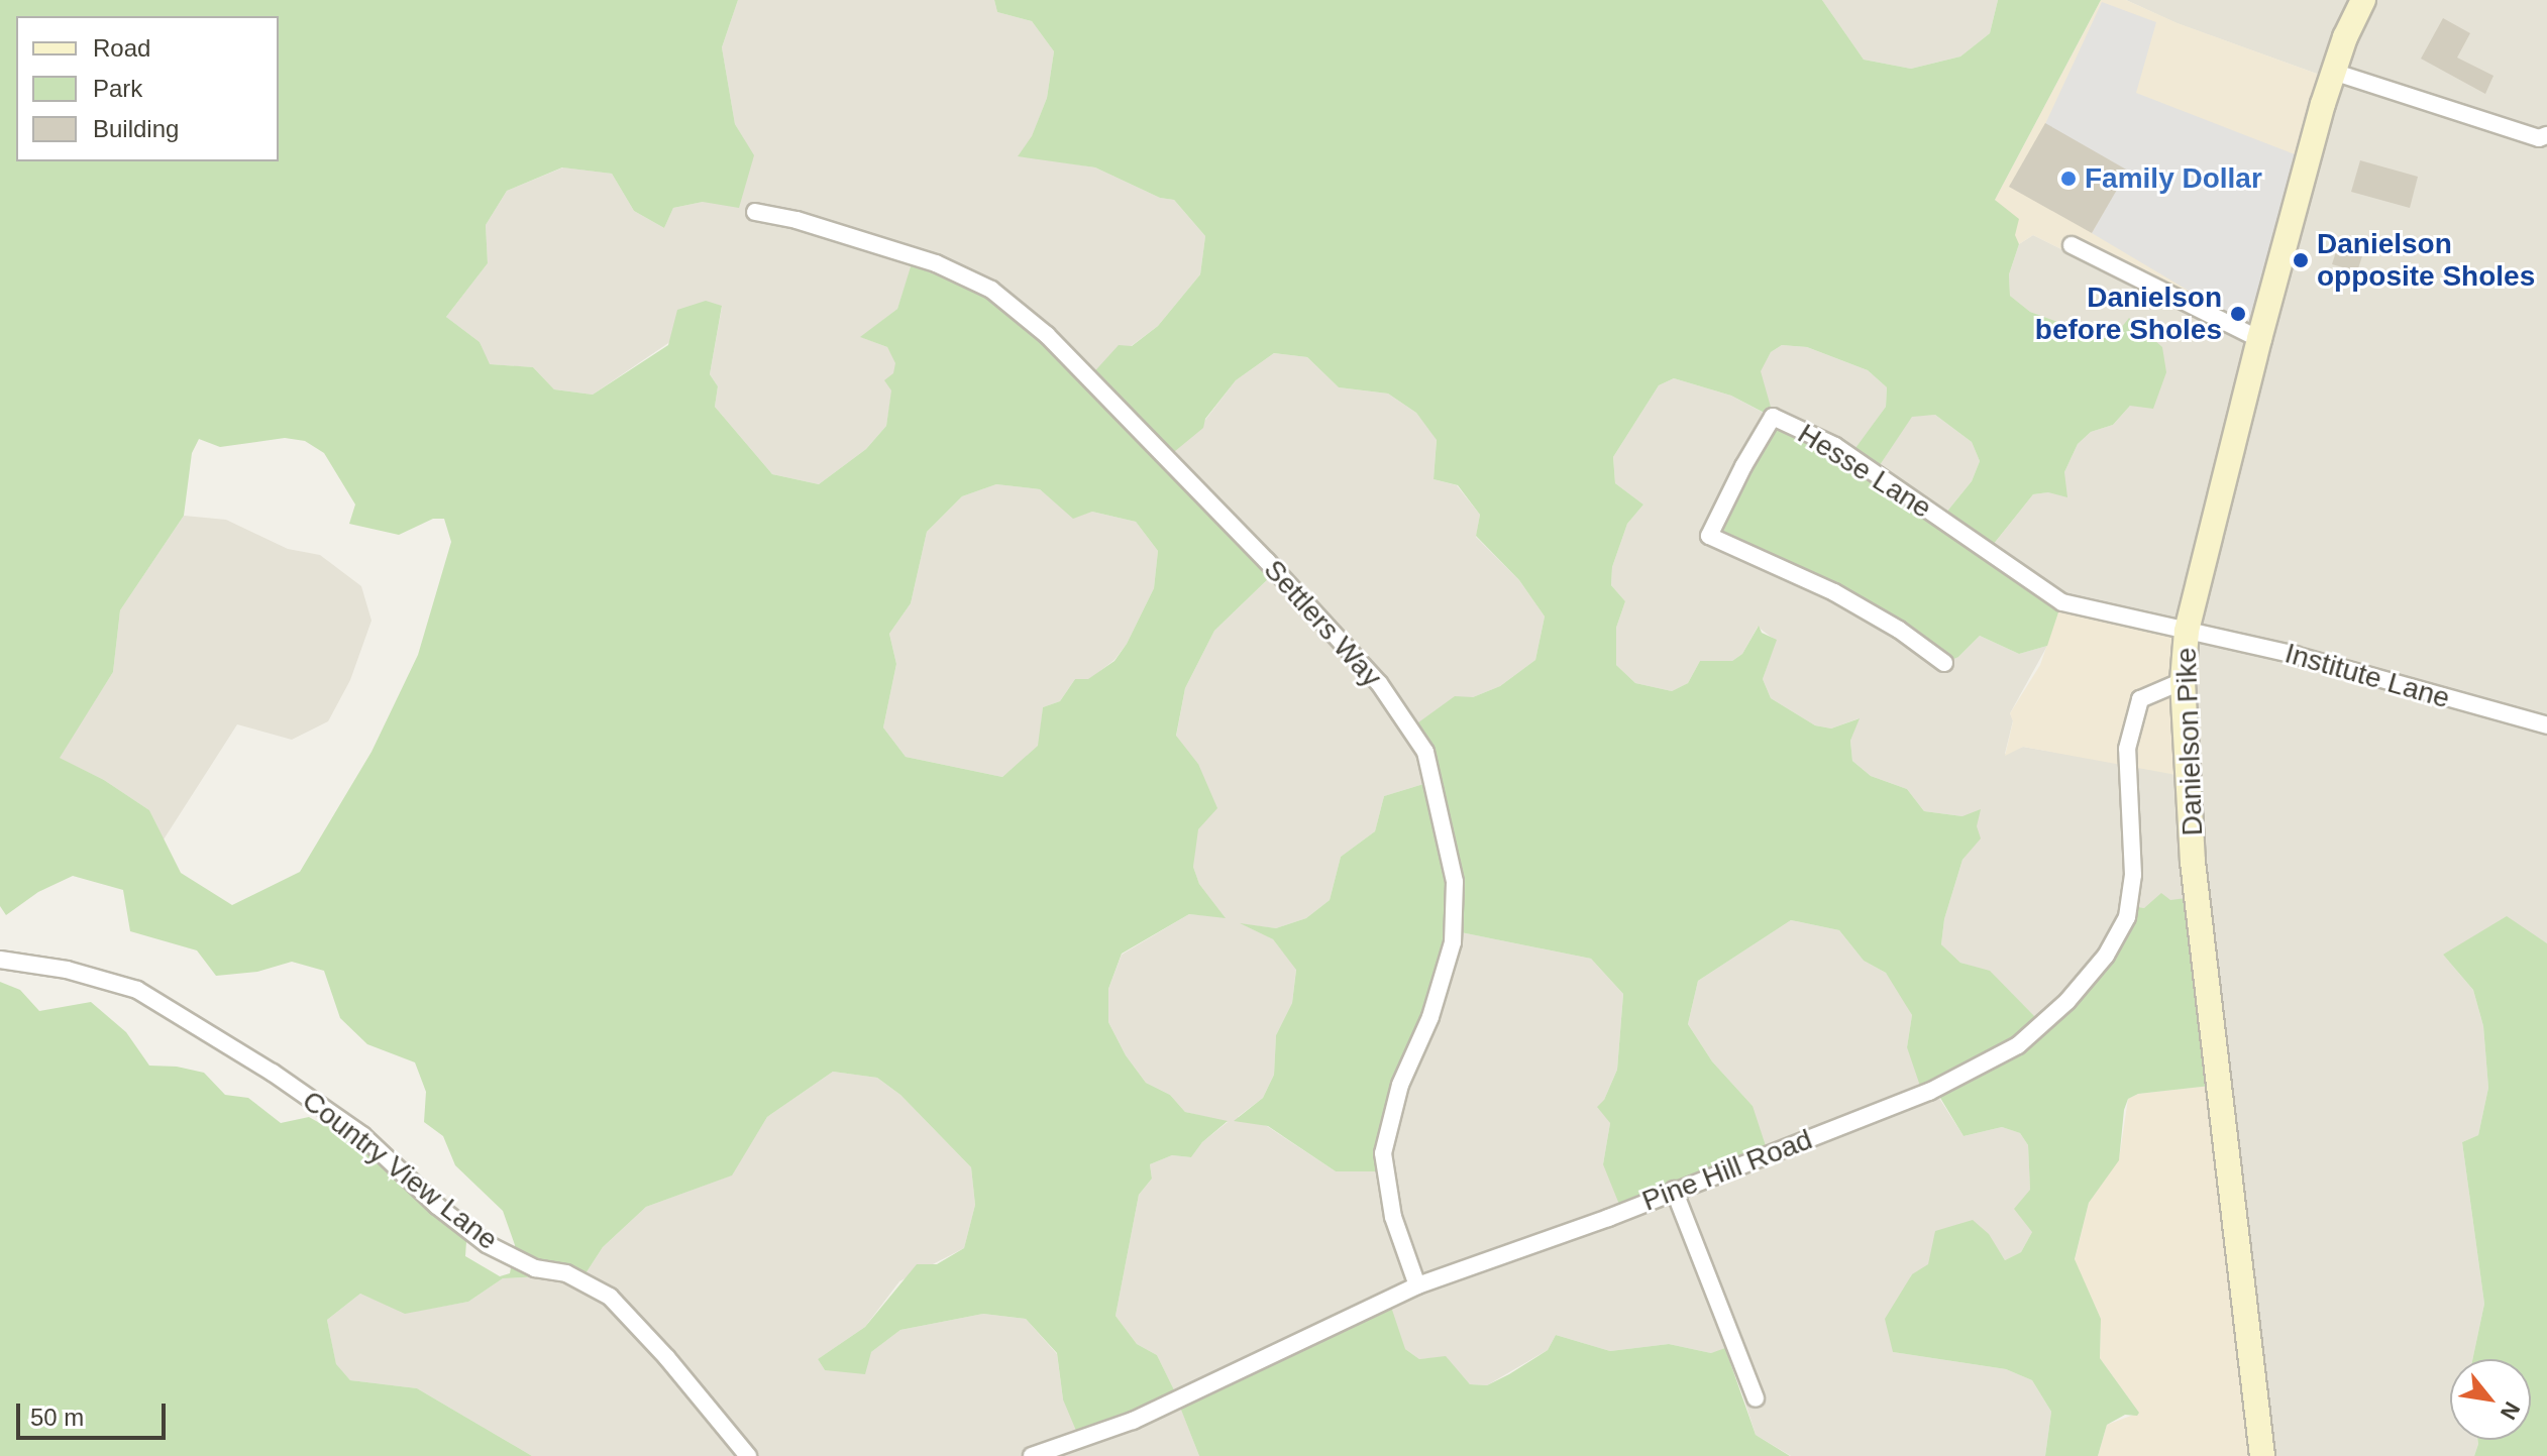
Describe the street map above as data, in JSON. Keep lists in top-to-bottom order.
{
  "streets": {
    "main road": ["Danielson Pike"],
    "street": [
      "Hesse Lane",
      "Settlers Way",
      "Institute Lane",
      "Country View Lane",
      "Pine Hill Road"
    ]
  },
  "crossings": [
    ["Hesse Lane", "Institute Lane"],
    ["Hesse Lane", "Danielson Pike"],
    ["Settlers Way", "Pine Hill Road"],
    ["Institute Lane", "Danielson Pike"],
    ["Danielson Pike", "Pine Hill Road"]
  ],
  "places": ["Family Dollar", "Danielson opposite Sholes", "Danielson before Sholes"],
  "legend": ["Road", "Park", "Building"],
  "scale_bar": "50 m",
  "north": "bottom right"
}
